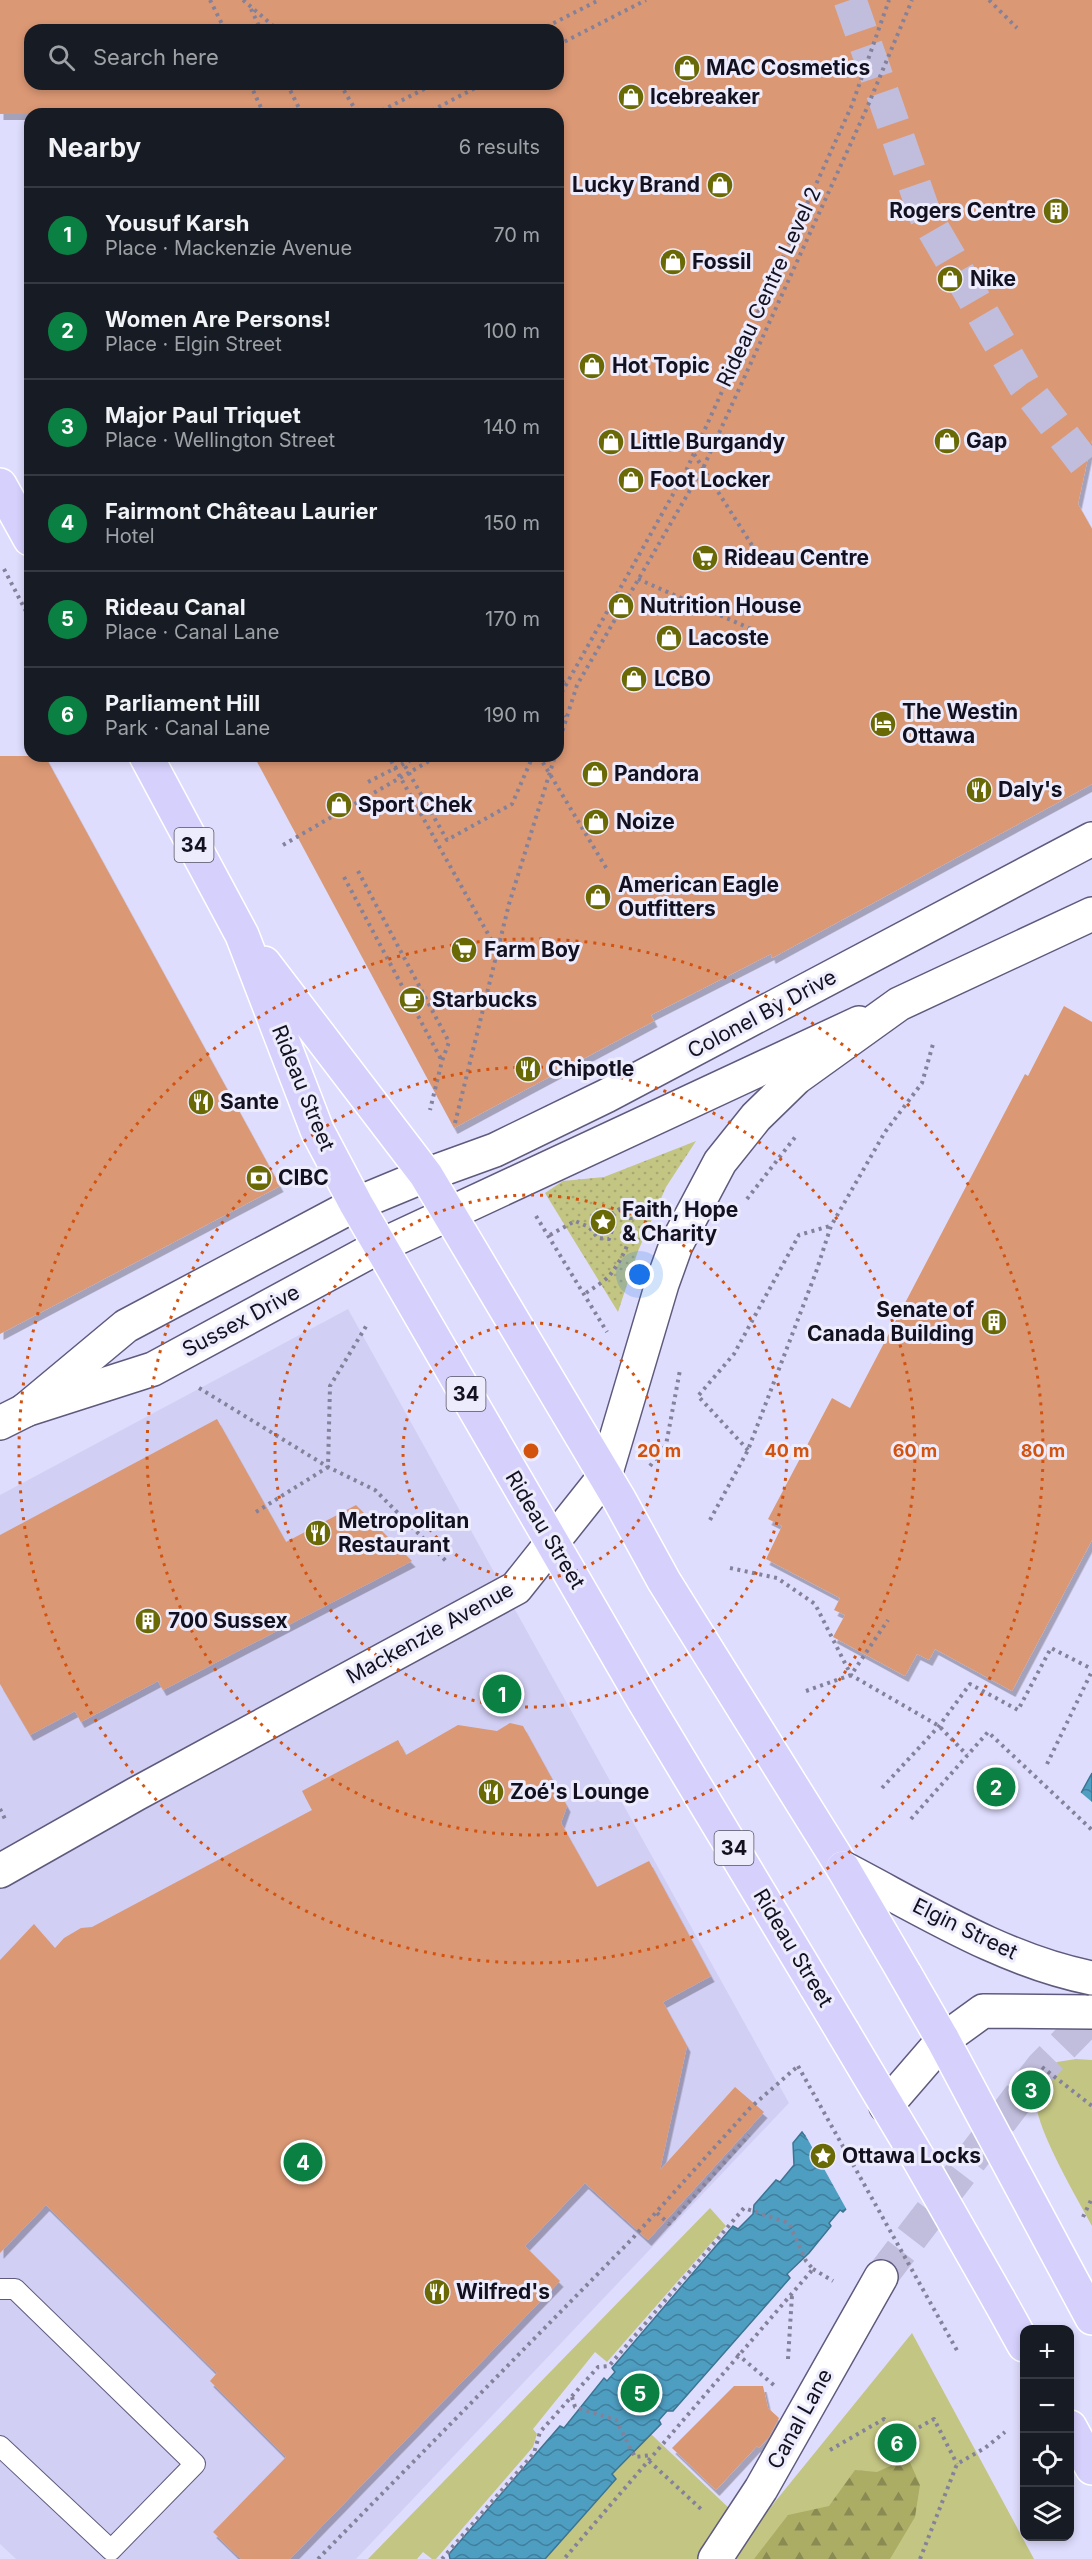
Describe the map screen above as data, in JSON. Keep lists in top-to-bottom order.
{
  "streets": {
    "main road": [
      "34",
      "Colonel By Drive",
      "Rideau Street",
      "Sussex Drive",
      "Mackenzie Avenue",
      "Elgin Street",
      "Canal Lane"
    ],
    "path": ["Rideau Centre Level 2"]
  },
  "crossings": [
    ["34", "Rideau Street"],
    ["Colonel By Drive", "Rideau Street"],
    ["Colonel By Drive", "Sussex Drive"],
    ["Rideau Street", "Sussex Drive"],
    ["Rideau Street", "Mackenzie Avenue"],
    ["Rideau Street", "Elgin Street"]
  ],
  "places": {
    "shop": [
      "MAC Cosmetics",
      "Icebreaker",
      "Lucky Brand",
      "Fossil",
      "Nike",
      "Hot Topic",
      "Gap",
      "Little Burgandy",
      "Foot Locker",
      "Nutrition House",
      "Lacoste",
      "LCBO",
      "Pandora",
      "Sport Chek",
      "Noize",
      "American Eagle Outfitters"
    ],
    "building": ["Rogers Centre", "Senate of Canada Building", "700 Sussex"],
    "supermarket": ["Rideau Centre", "Farm Boy"],
    "hotel": ["The Westin Ottawa"],
    "restaurant": [
      "Daly's",
      "Chipotle",
      "Sante",
      "Metropolitan Restaurant",
      "Zoé's Lounge",
      "Wilfred's"
    ],
    "cafe": ["Starbucks"],
    "bank": ["CIBC"],
    "place": ["Faith, Hope & Charity", "Ottawa Locks"]
  },
  "page": {
    "search": "Search here",
    "heading": ["Nearby", "6 results"],
    "list": [
      {
        "mark": "1",
        "name": "Yousuf Karsh",
        "note": "Place · Mackenzie Avenue",
        "value": "70 m"
      },
      {
        "mark": "2",
        "name": "Women Are Persons!",
        "note": "Place · Elgin Street",
        "value": "100 m"
      },
      {
        "mark": "3",
        "name": "Major Paul Triquet",
        "note": "Place · Wellington Street",
        "value": "140 m"
      },
      {
        "mark": "4",
        "name": "Fairmont Château Laurier",
        "note": "Hotel",
        "value": "150 m"
      },
      {
        "mark": "5",
        "name": "Rideau Canal",
        "note": "Place · Canal Lane",
        "value": "170 m"
      },
      {
        "mark": "6",
        "name": "Parliament Hill",
        "note": "Park · Canal Lane",
        "value": "190 m"
      }
    ],
    "pins": [
      "1",
      "2",
      "3",
      "4",
      "5",
      "6"
    ],
    "map_buttons": ["+", "−"]
  },
  "rings": [
    "20 m",
    "40 m",
    "60 m",
    "80 m"
  ]
}
